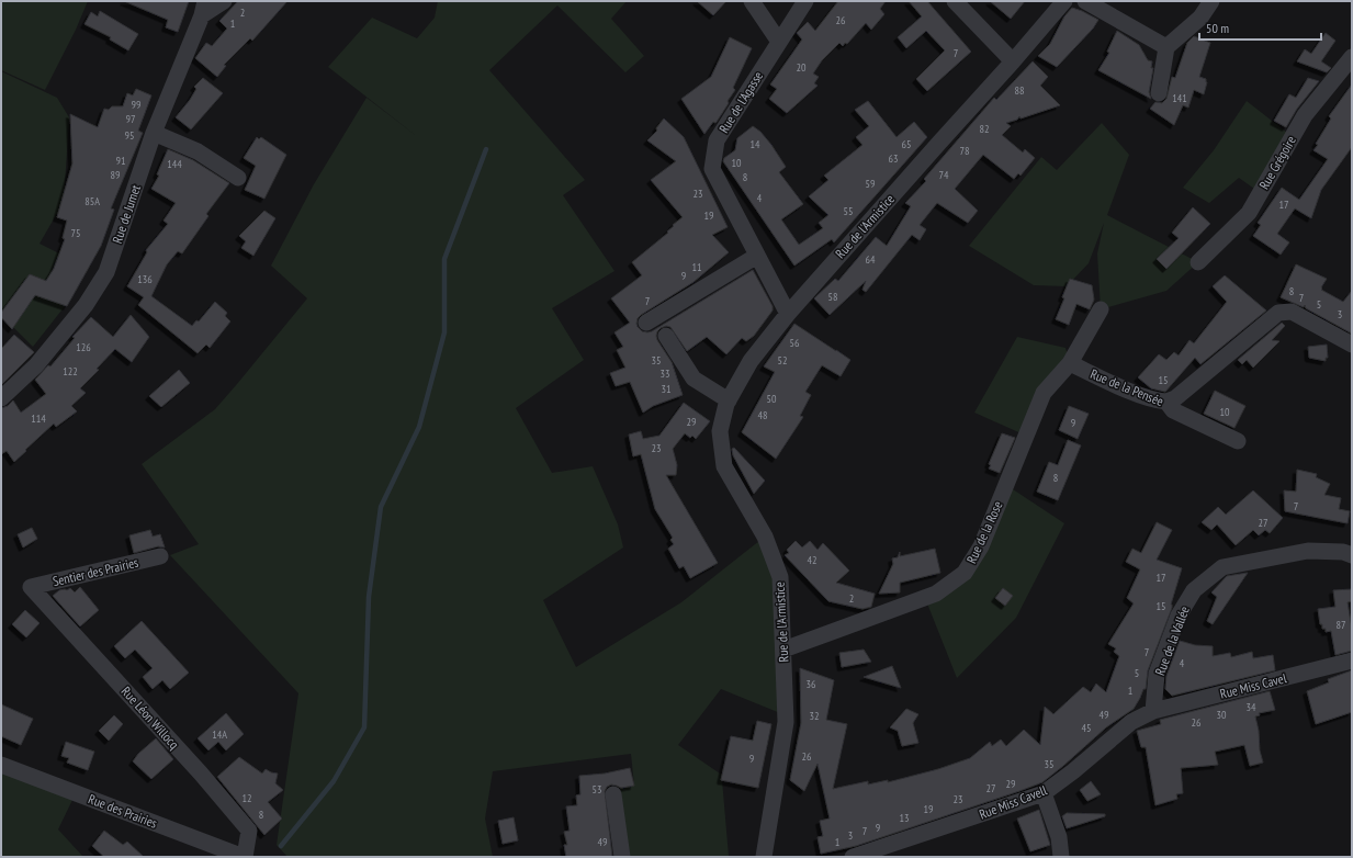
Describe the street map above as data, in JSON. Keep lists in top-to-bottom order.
{
  "streets": {
    "street": [
      "Rue de l'Agasse",
      "Rue Grégoire",
      "Rue de Jumet",
      "Rue de l'Armistice",
      "Rue de la Pensée",
      "Rue de la Rose",
      "Sentier des Prairies",
      "Rue de la Vallée",
      "Rue Miss Cavel",
      "Rue Léon Willocq",
      "Rue Miss Cavell",
      "Rue des Prairies"
    ]
  },
  "crossings": [
    ["Rue de l'Agasse", "Rue de l'Armistice"],
    ["Rue de l'Armistice", "Rue de la Rose"],
    ["Rue de la Pensée", "Rue de la Rose"],
    ["Sentier des Prairies", "Rue Léon Willocq"],
    ["Rue de la Vallée", "Rue Miss Cavel"],
    ["Rue de la Vallée", "Rue Miss Cavell"],
    ["Rue Miss Cavel", "Rue Miss Cavell"],
    ["Rue Léon Willocq", "Rue des Prairies"]
  ],
  "house_numbers": [
    "2",
    "26",
    "1",
    "7",
    "20",
    "88",
    "141",
    "99",
    "97",
    "82",
    "95",
    "14",
    "65",
    "78",
    "63",
    "91",
    "10",
    "144",
    "89",
    "74",
    "8",
    "59",
    "23",
    "4",
    "85A",
    "17",
    "55",
    "19",
    "75",
    "64",
    "11",
    "9",
    "136",
    "8",
    "58",
    "7",
    "7",
    "5",
    "3",
    "56",
    "126",
    "35",
    "52",
    "122",
    "33",
    "15",
    "31",
    "50",
    "10",
    "48",
    "114",
    "29",
    "9",
    "23",
    "8",
    "7",
    "27",
    "42",
    "17",
    "2",
    "15",
    "87",
    "7",
    "4",
    "5",
    "36",
    "1",
    "34",
    "49",
    "30",
    "32",
    "26",
    "45",
    "14A",
    "26",
    "9",
    "35",
    "29",
    "27",
    "53",
    "12",
    "23",
    "19",
    "8",
    "13",
    "9",
    "7",
    "3",
    "49",
    "1"
  ],
  "scale_bar": "50 m"
}
